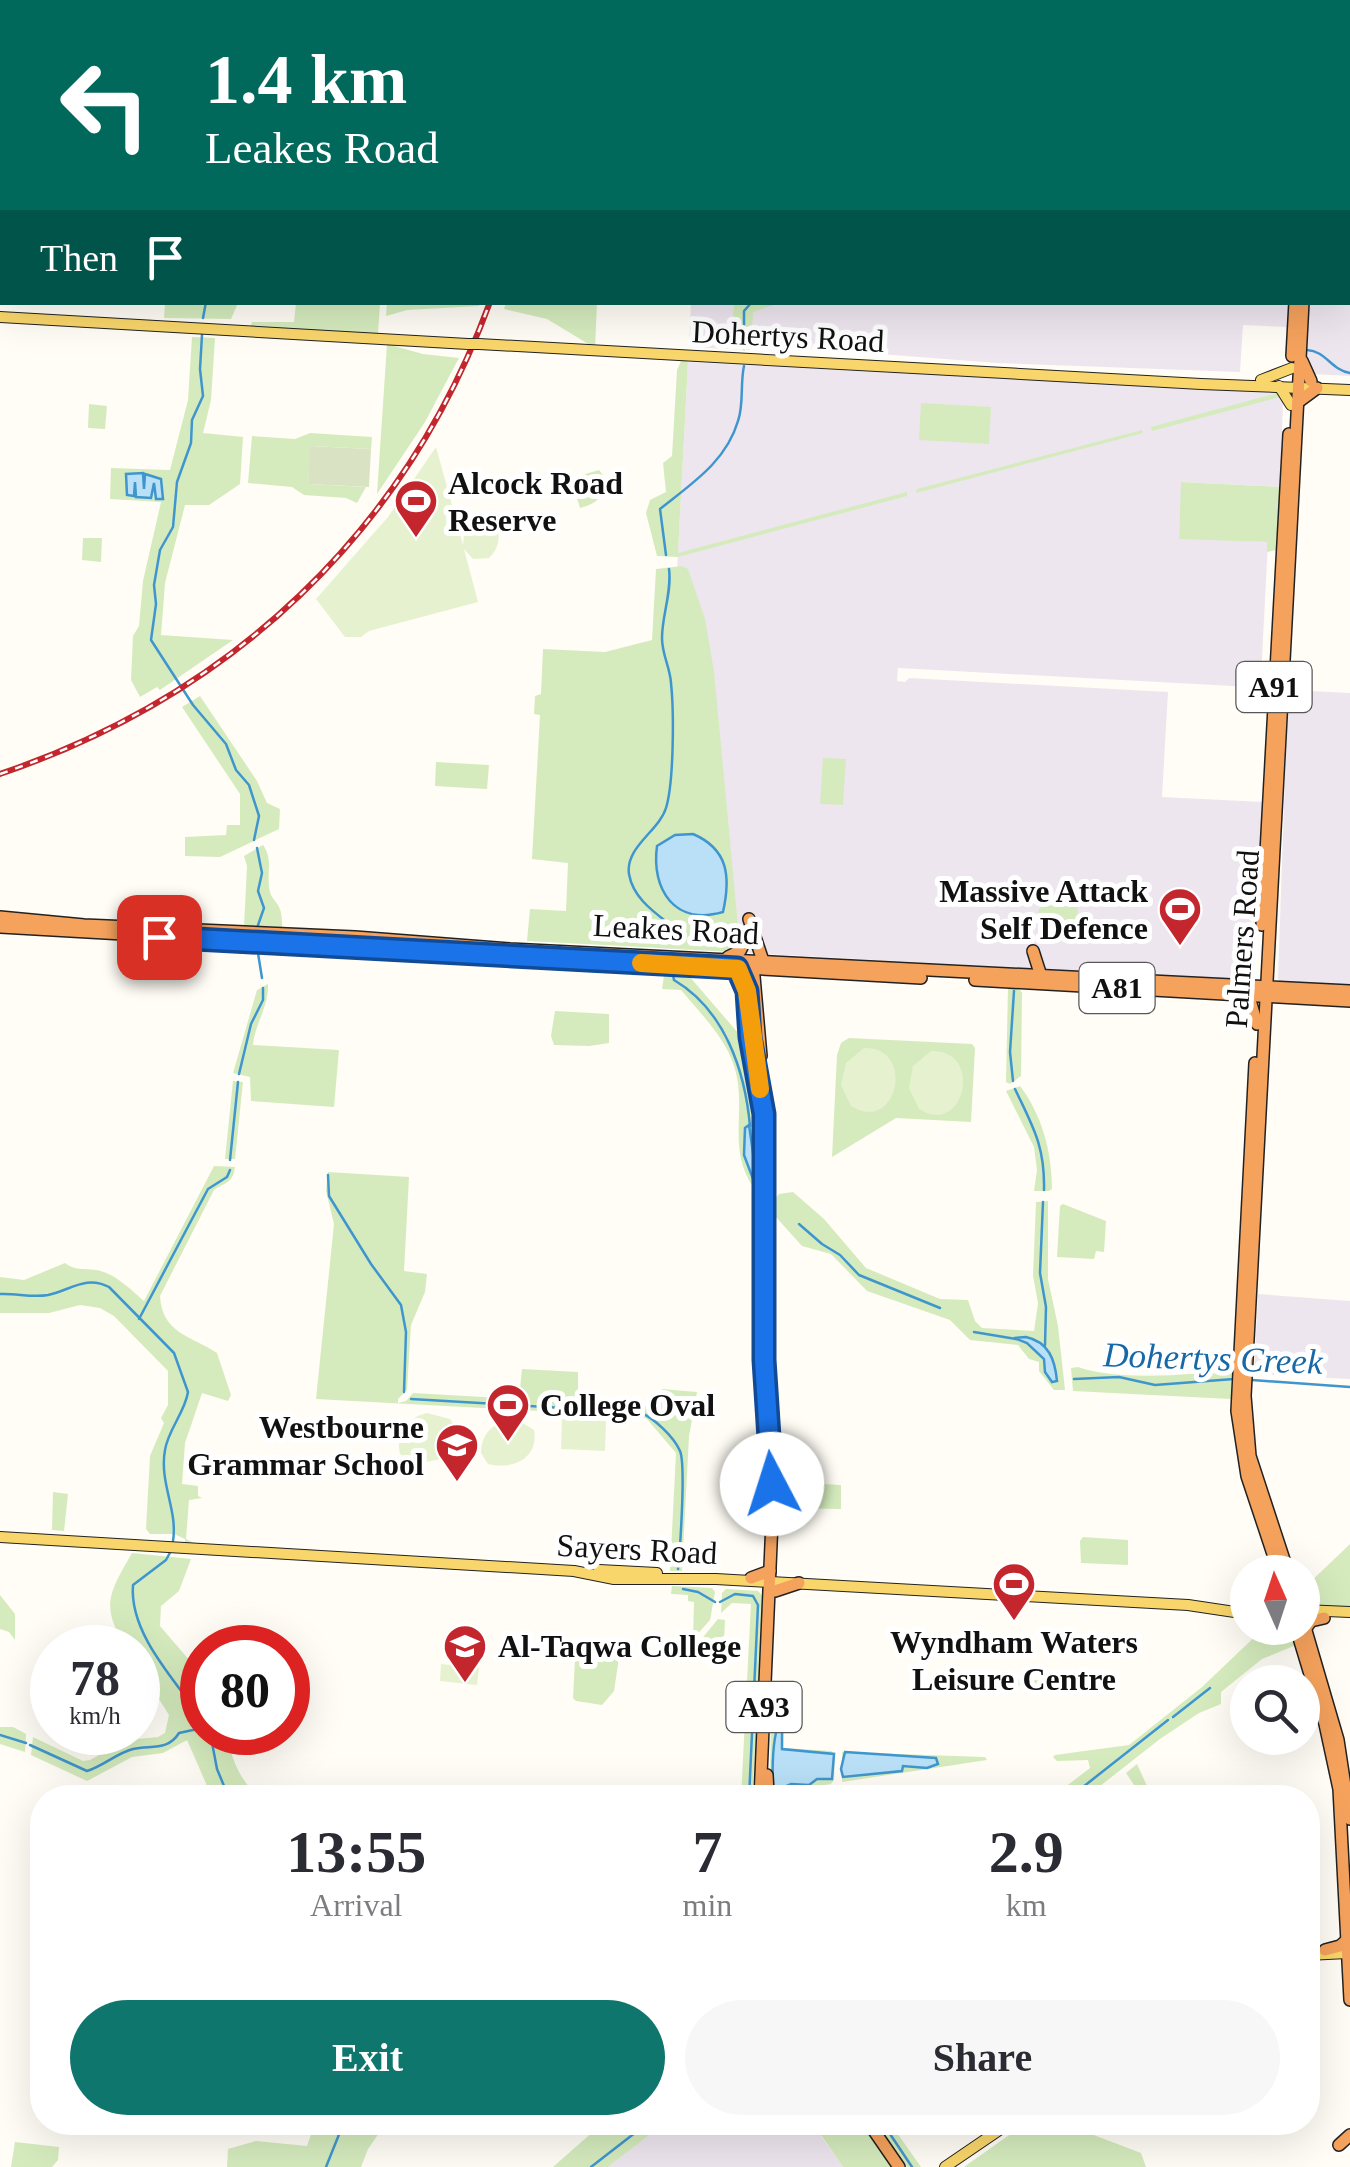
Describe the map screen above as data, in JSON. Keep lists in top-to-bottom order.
{
  "streets": {
    "highway": [
      "A91",
      "Leakes Road",
      "Palmers Road",
      "A81",
      "A93"
    ],
    "main road": ["Dohertys Road", "Sayers Road"]
  },
  "crossings": [
    ["Dohertys Road", "Palmers Road"],
    ["Leakes Road", "Palmers Road"],
    ["Leakes Road", "A93"],
    ["Sayers Road", "A93"]
  ],
  "water": ["Dohertys Creek"],
  "places": {
    "sports": [
      "Alcock Road Reserve",
      "Massive Attack Self Defence",
      "College Oval",
      "Wyndham Waters Leisure Centre"
    ],
    "school or university": ["Westbourne Grammar School", "Al-Taqwa College"]
  },
  "north": "top",
  "page": {
    "turn": ["1.4 km", "Leakes Road"],
    "then": "Then",
    "speed": "78 km/h",
    "limit": "80",
    "eta": [
      "13:55",
      "Arrival",
      "7",
      "min",
      "2.9",
      "km"
    ],
    "buttons": ["Exit", "Share"]
  }
}
